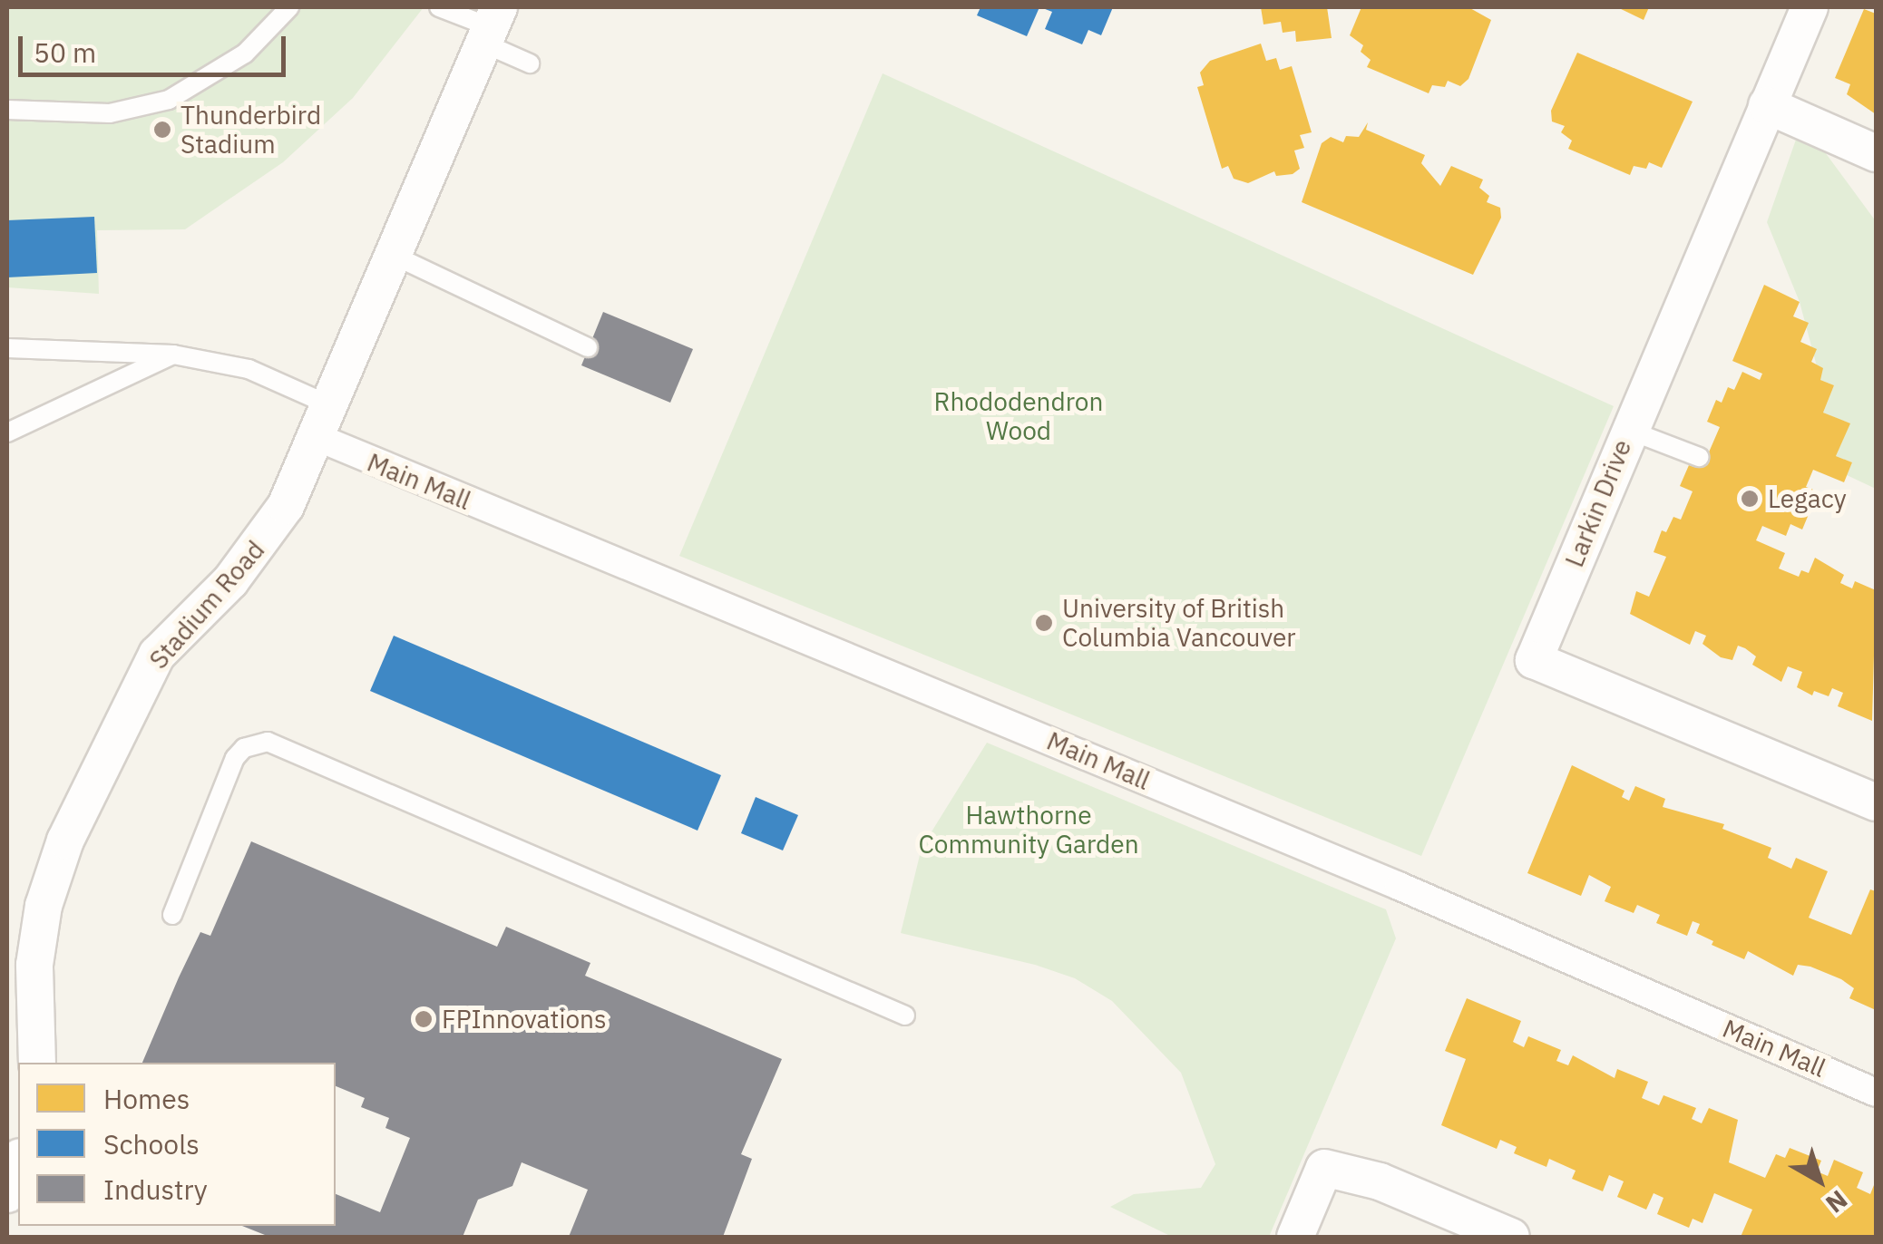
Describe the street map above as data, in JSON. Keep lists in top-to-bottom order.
{
  "streets": {
    "street": ["Main Mall", "Larkin Drive", "Stadium Road"]
  },
  "crossings": [
    ["Main Mall", "Stadium Road"]
  ],
  "parks": ["Rhododendron Wood", "Hawthorne Community Garden"],
  "places": [
    "Thunderbird Stadium",
    "Legacy",
    "University of British Columbia Vancouver",
    "FPInnovations"
  ],
  "legend": ["Homes", "Schools", "Industry"],
  "scale_bar": "50 m",
  "north": "bottom right"
}
